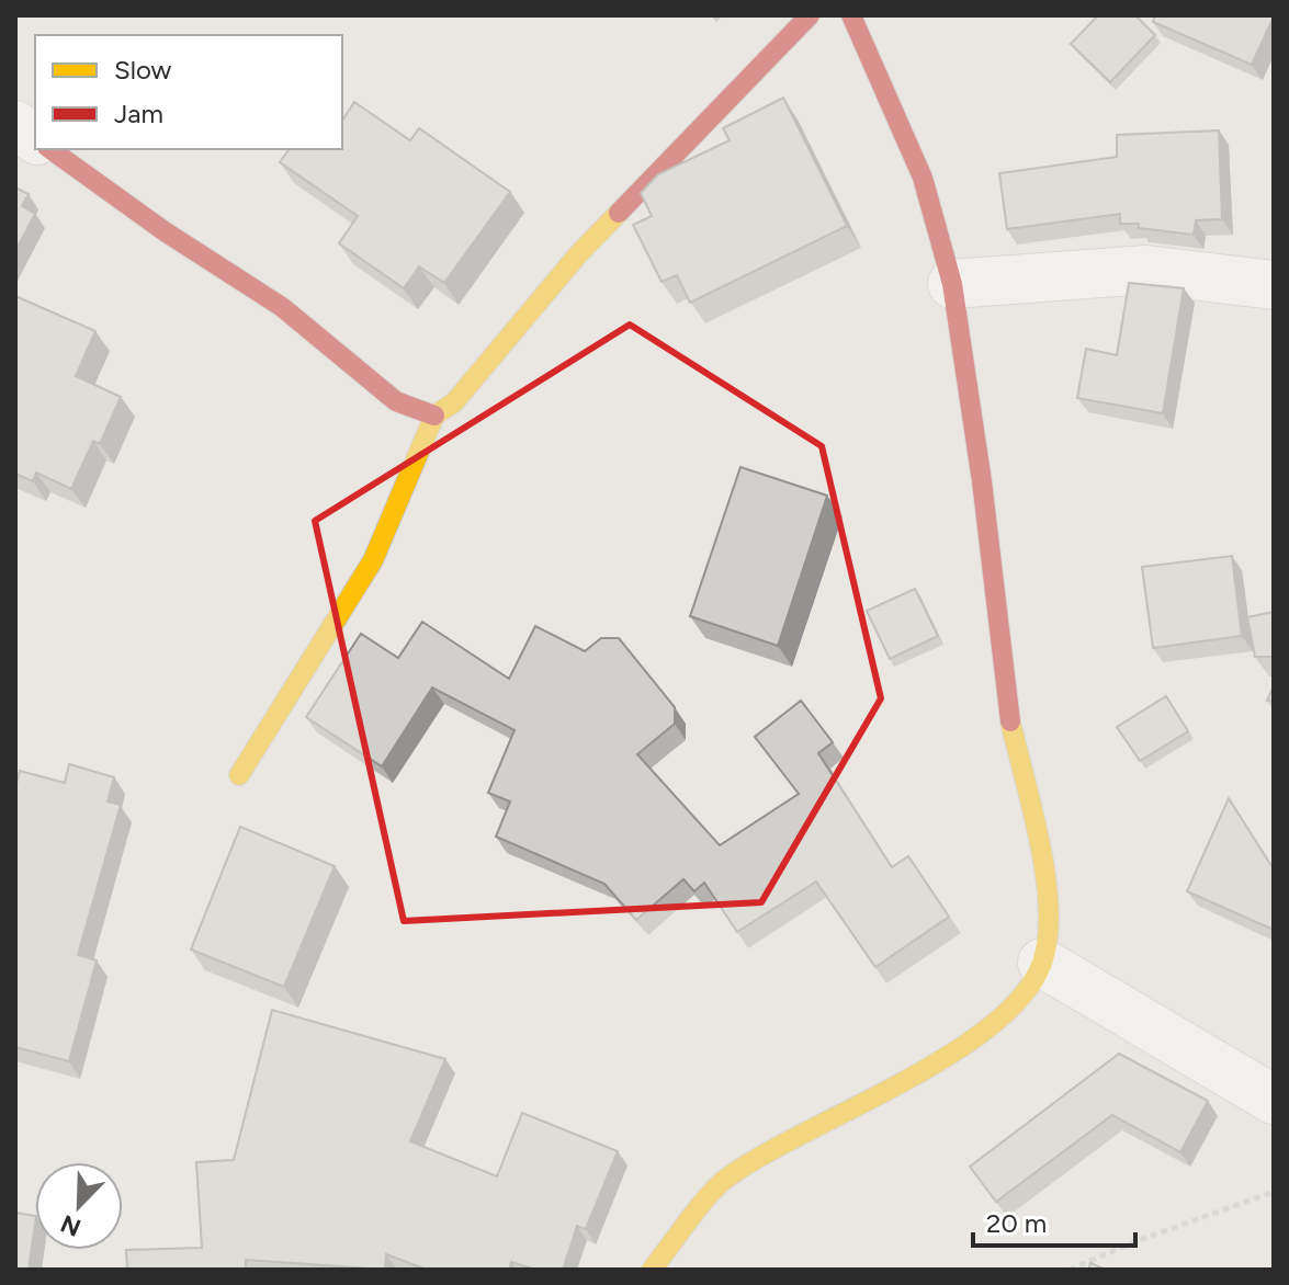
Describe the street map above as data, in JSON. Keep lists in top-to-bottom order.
{
  "legend": ["Slow", "Jam"],
  "scale_bar": "20 m",
  "north": "bottom left"
}
